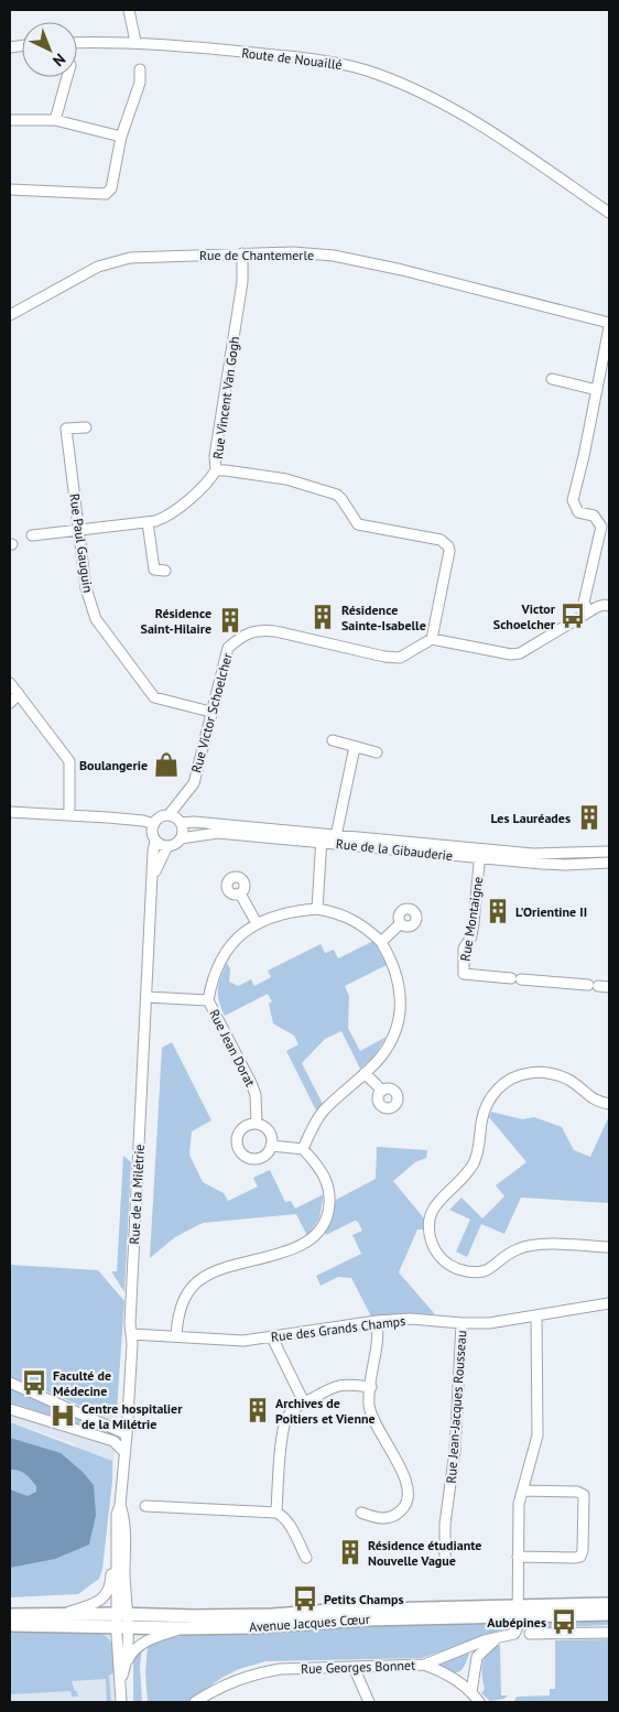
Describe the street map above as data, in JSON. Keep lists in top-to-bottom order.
{
  "streets": {
    "main road": ["Avenue Jacques Cœur"],
    "street": [
      "Route de Nouaillé",
      "Rue de Chantemerle",
      "Rue Vincent Van Gogh",
      "Rue Paul Gauguin",
      "Rue Victor Schoelcher",
      "Rue de la Gibauderie",
      "Rue Montaigne",
      "Rue Jean Dorat",
      "Rue de la Milétrie",
      "Rue des Grands Champs",
      "Rue Jean-Jacques Rousseau",
      "Rue Georges Bonnet"
    ]
  },
  "crossings": [
    ["Rue de Chantemerle", "Rue Vincent Van Gogh"],
    ["Rue Vincent Van Gogh", "Rue Paul Gauguin"],
    ["Rue Paul Gauguin", "Rue Victor Schoelcher"],
    ["Rue Victor Schoelcher", "Rue de la Gibauderie"],
    ["Rue Victor Schoelcher", "Rue de la Milétrie"],
    ["Rue de la Gibauderie", "Rue Montaigne"],
    ["Rue de la Gibauderie", "Rue de la Milétrie"],
    ["Rue Jean Dorat", "Rue de la Milétrie"],
    ["Rue de la Milétrie", "Rue des Grands Champs"],
    ["Rue de la Milétrie", "Avenue Jacques Cœur"],
    ["Rue des Grands Champs", "Rue Jean-Jacques Rousseau"],
    ["Avenue Jacques Cœur", "Rue Georges Bonnet"]
  ],
  "places": {
    "bus stop": [
      "Victor Schoelcher",
      "Faculté de Médecine",
      "Petits Champs",
      "Aubépines"
    ],
    "building": [
      "Résidence Sainte-Isabelle",
      "Résidence Saint-Hilaire",
      "Les Lauréades",
      "L'Orientine II",
      "Archives de Poitiers et Vienne",
      "Résidence étudiante Nouvelle Vague"
    ],
    "shop": ["Boulangerie"],
    "hospital": ["Centre hospitalier de la Milétrie"]
  },
  "north": "bottom right"
}
